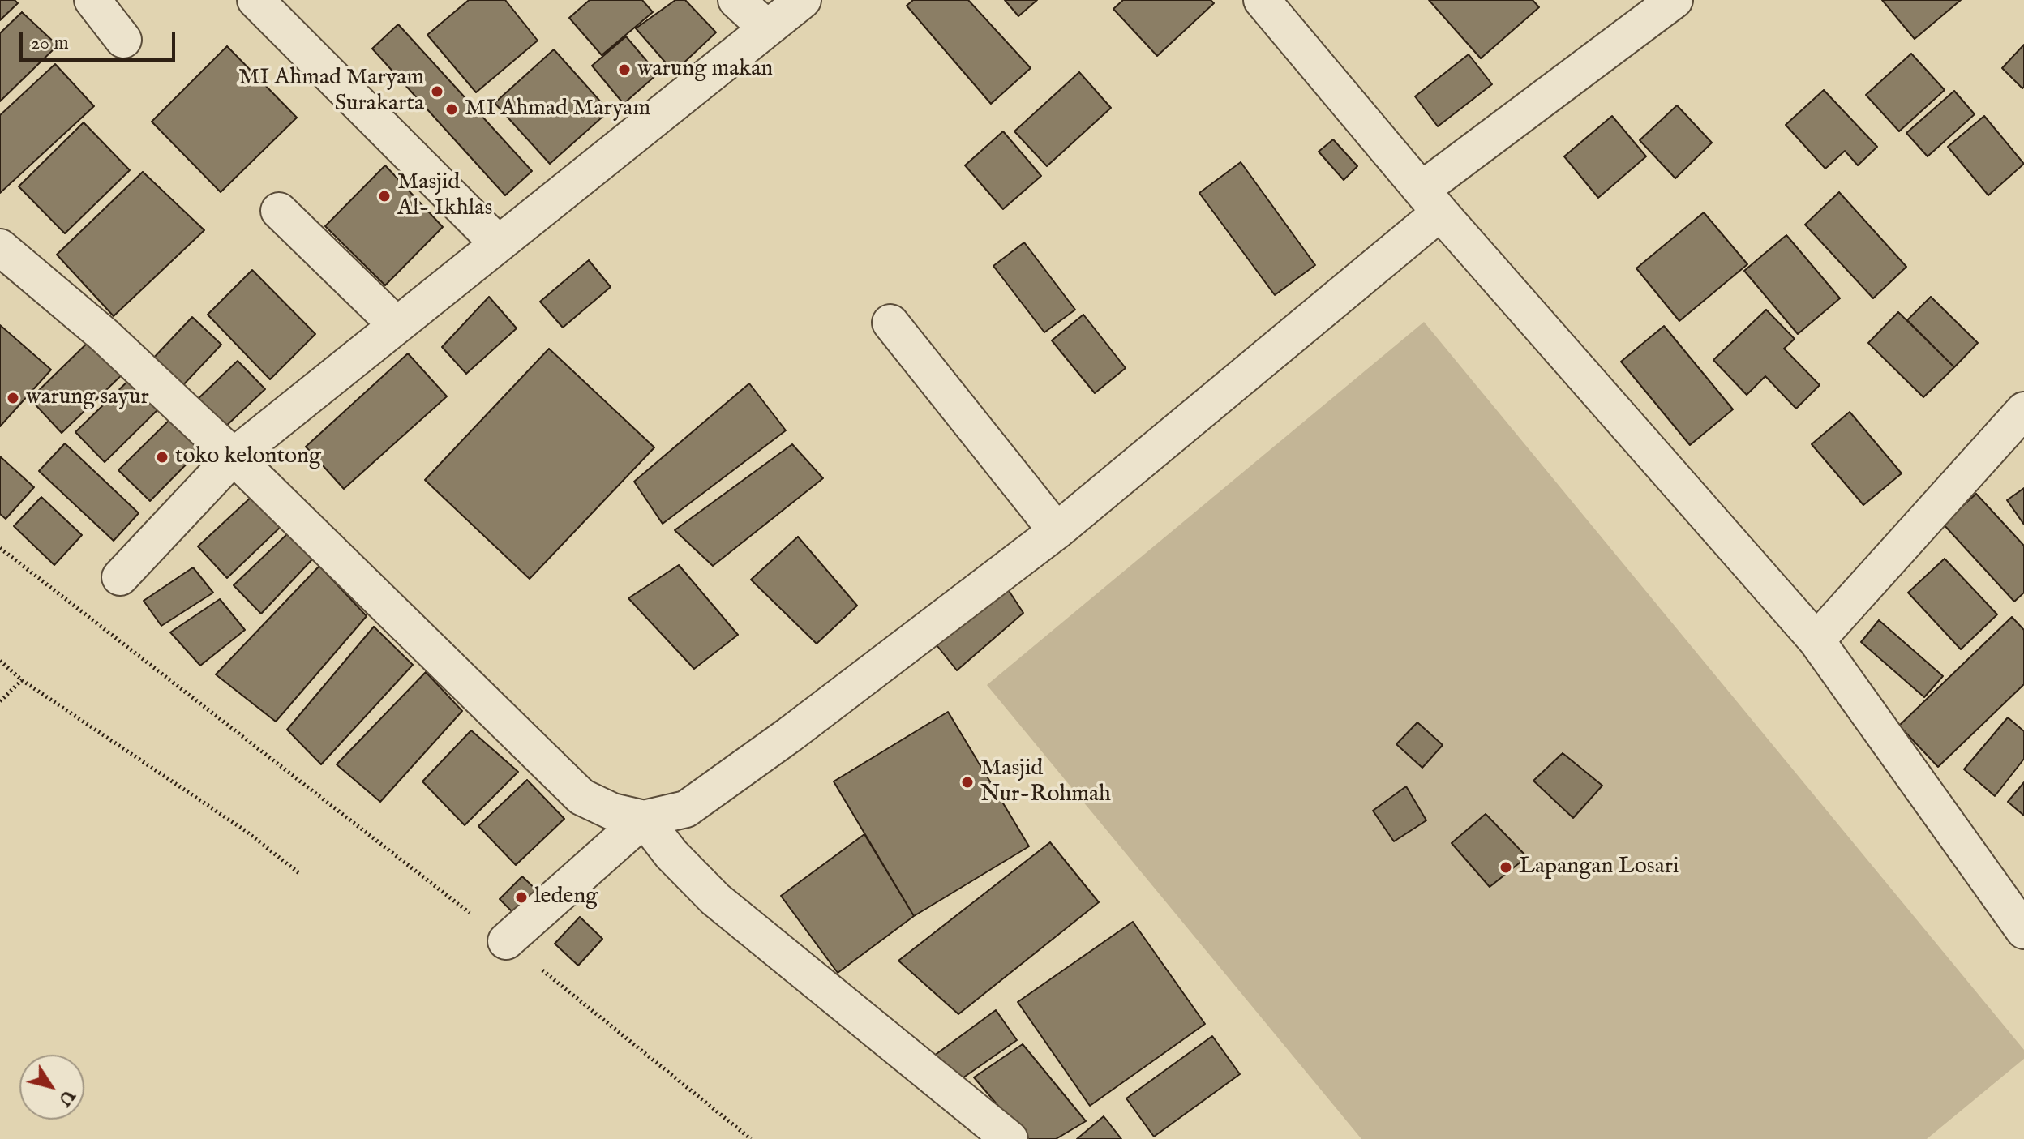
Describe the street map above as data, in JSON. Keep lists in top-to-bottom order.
{
  "places": [
    "warung makan",
    "MI Ahmad Maryam Surakarta",
    "MI Ahmad Maryam",
    "Masjid Al- Ikhlas",
    "warung sayur",
    "toko kelontong",
    "Masjid Nur-Rohmah",
    "Lapangan Losari",
    "ledeng"
  ],
  "scale_bar": "20 m",
  "north": "bottom right"
}
